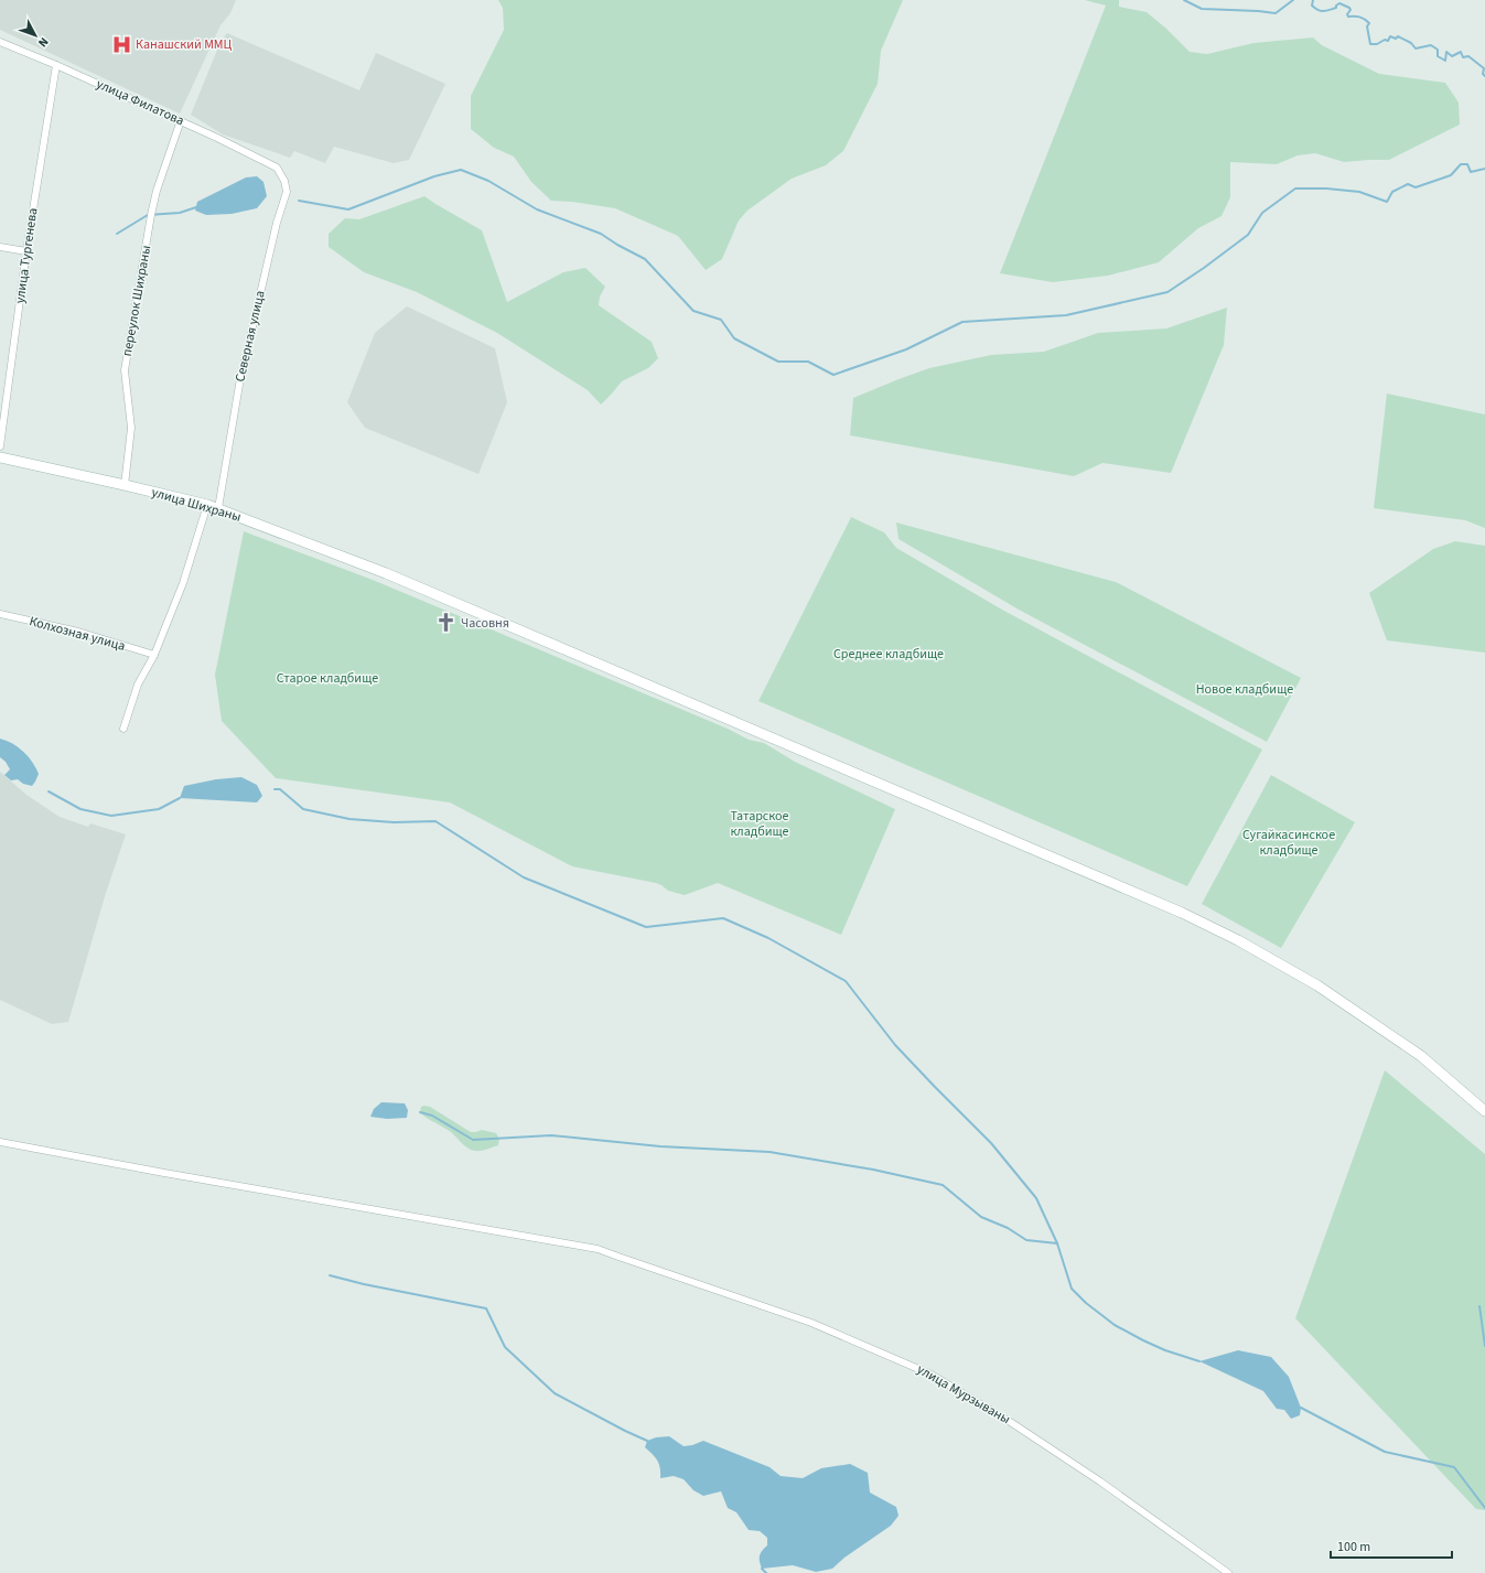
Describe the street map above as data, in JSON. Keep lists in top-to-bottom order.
{
  "streets": {
    "street": [
      "улица Филатова",
      "улица Тургенева",
      "переулок Шихраны",
      "Северная улица",
      "улица Шихраны",
      "Колхозная улица",
      "улица Мурзываны"
    ]
  },
  "crossings": [
    ["улица Филатова", "улица Тургенева"],
    ["улица Филатова", "переулок Шихраны"],
    ["улица Филатова", "Северная улица"],
    ["переулок Шихраны", "улица Шихраны"],
    ["Северная улица", "улица Шихраны"]
  ],
  "parks": [
    "Среднее кладбище",
    "Старое кладбище",
    "Новое кладбище",
    "Татарское кладбище",
    "Сугайкасинское кладбище"
  ],
  "places": {
    "hospital": ["Канашский ММЦ"],
    "church": ["Часовня"]
  },
  "scale_bar": "100 m",
  "north": "bottom right"
}
